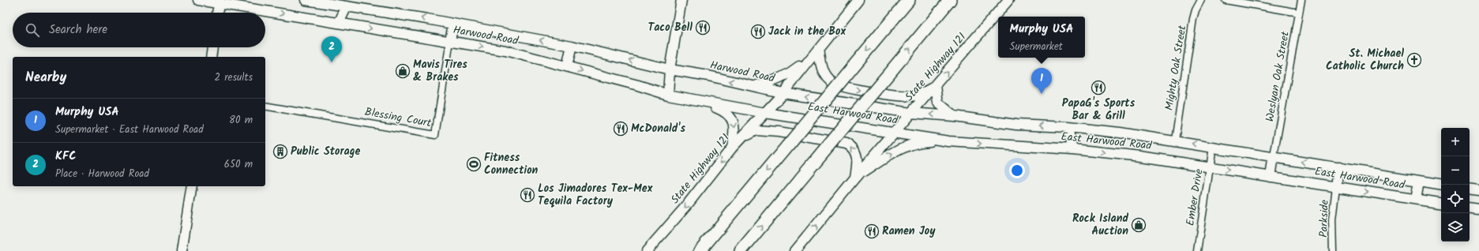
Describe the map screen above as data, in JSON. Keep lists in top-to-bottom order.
{
  "streets": {
    "main road": ["Harwood Road", "State Highway 121", "East Harwood Road"],
    "street": [
      "Mighty Oak Street",
      "Weslyan Oak Street",
      "Blessing Court",
      "Ember Drive",
      "Parkside"
    ]
  },
  "crossings": [
    ["Harwood Road", "State Highway 121"],
    ["Harwood Road", "East Harwood Road"],
    ["Harwood Road", "Blessing Court"],
    ["State Highway 121", "East Harwood Road"],
    ["Mighty Oak Street", "East Harwood Road"],
    ["Weslyan Oak Street", "East Harwood Road"],
    ["East Harwood Road", "Ember Drive"],
    ["East Harwood Road", "Parkside"]
  ],
  "places": {
    "restaurant": [
      "Taco Bell",
      "Jack in the Box",
      "PapaG's Sports Bar & Grill",
      "McDonald's",
      "Los Jimadores Tex-Mex Tequila Factory",
      "Ramen Joy"
    ],
    "church": ["St. Michael Catholic Church"],
    "shop": ["Mavis Tires & Brakes", "Rock Island Auction"],
    "building": ["Public Storage"],
    "sports": ["Fitness Connection"]
  },
  "page": {
    "search": "Search here",
    "popup": ["Murphy USA", "Supermarket"],
    "pins": ["2", "1"],
    "heading": ["Nearby", "2 results"],
    "list": [
      {
        "mark": "1",
        "name": "Murphy USA",
        "note": "Supermarket · East Harwood Road",
        "value": "80 m"
      },
      {
        "mark": "2",
        "name": "KFC",
        "note": "Place · Harwood Road",
        "value": "650 m"
      }
    ],
    "map_buttons": ["+", "−"]
  }
}
